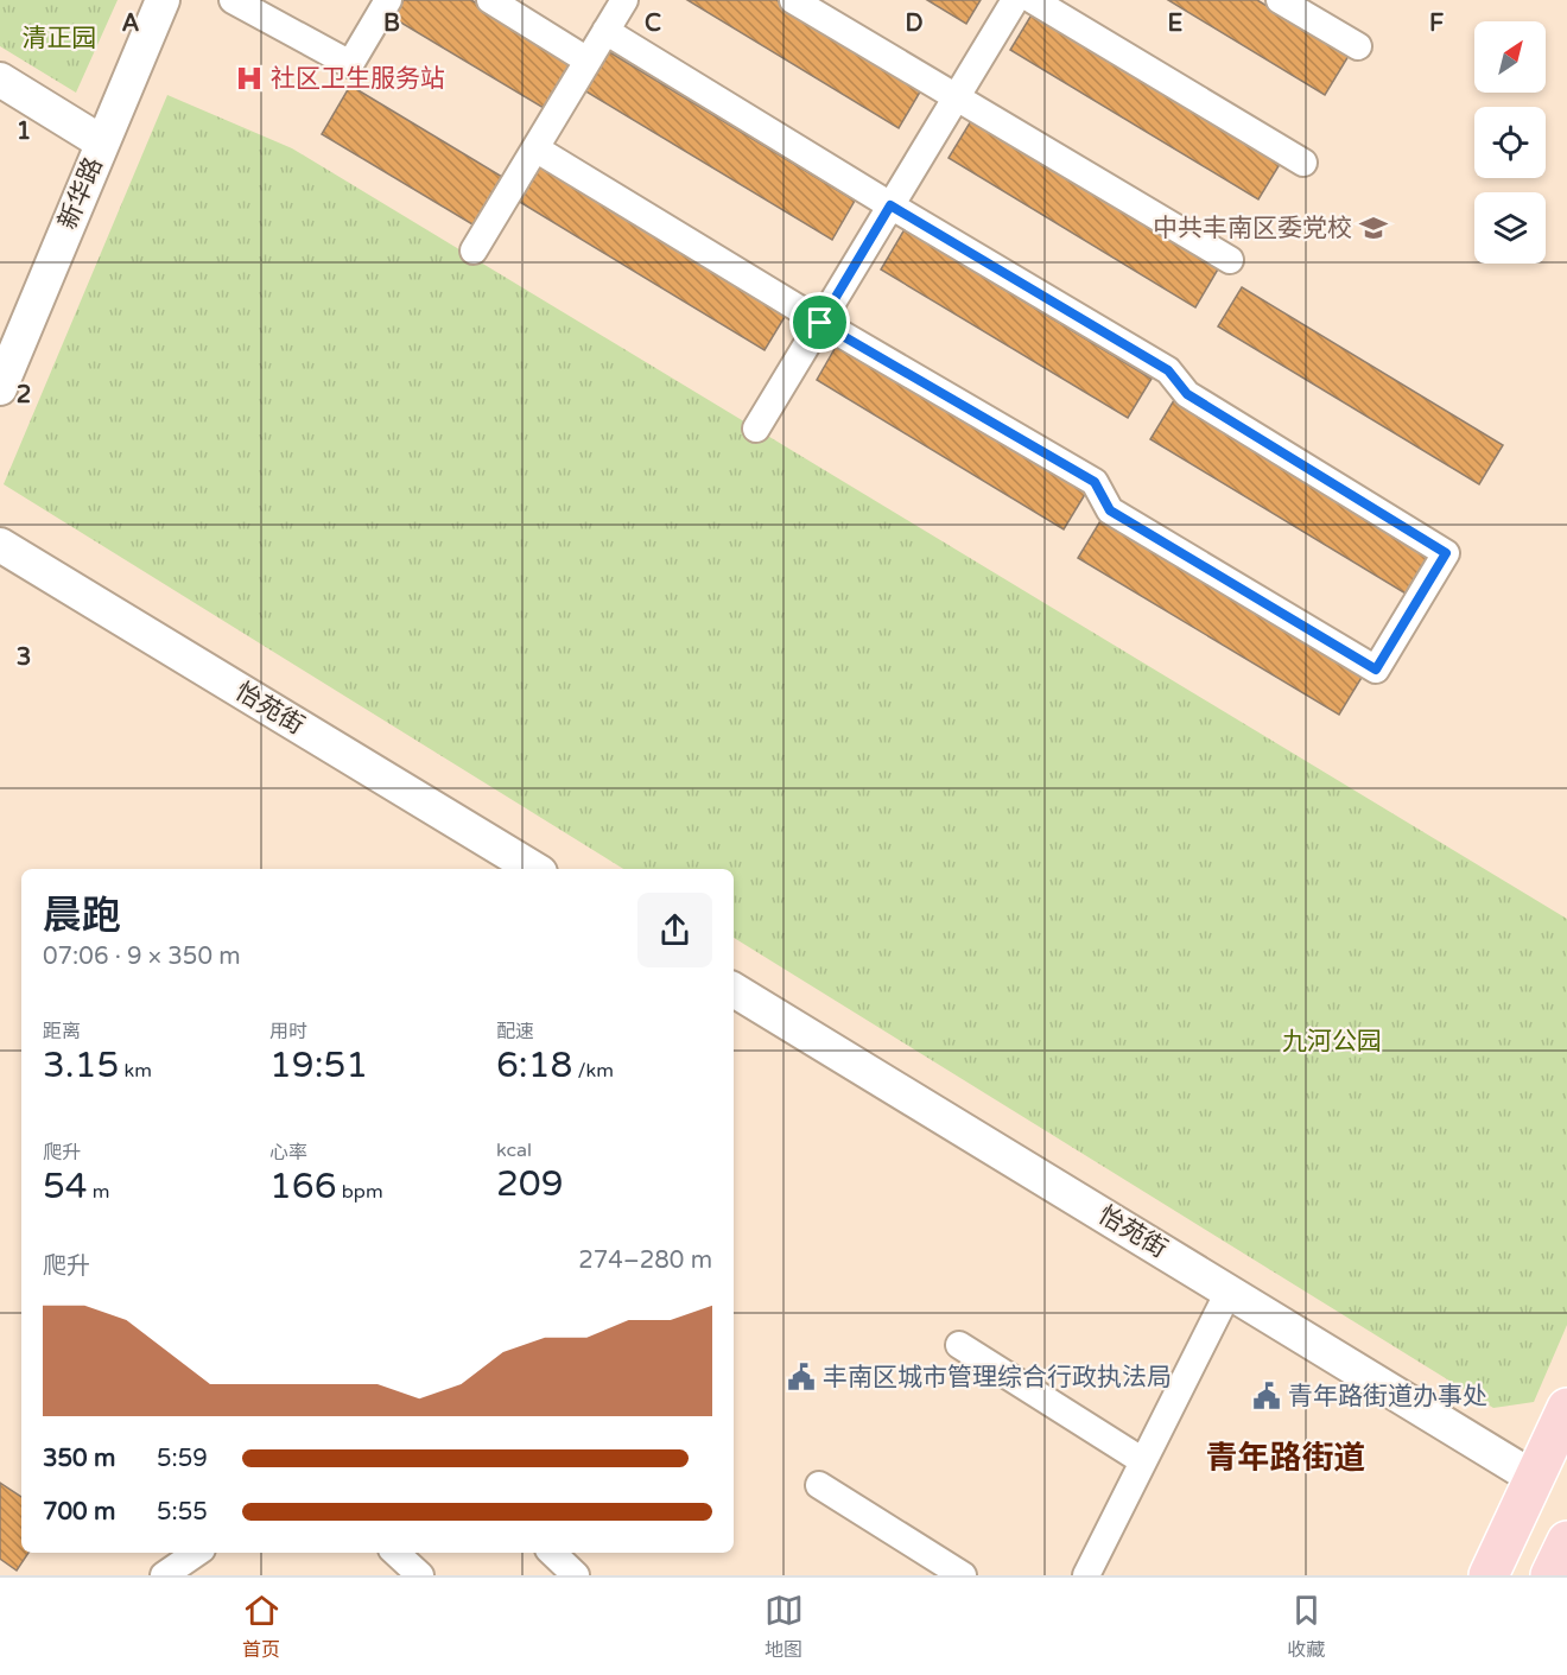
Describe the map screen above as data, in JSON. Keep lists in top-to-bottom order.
{
  "streets": {
    "street": ["新华路", "怡苑街"]
  },
  "districts": ["青年路街道"],
  "parks": ["清正园", "九河公园"],
  "places": {
    "hospital": ["社区卫生服务站"],
    "school or university": ["中共丰南区委党校"],
    "public building": ["丰南区城市管理综合行政执法局", "青年路街道办事处"]
  },
  "north": "top right",
  "page": {
    "heading": ["晨跑", "07:06 · 9 × 350 m"],
    "stats": [
      ["距离", "3.15 km"],
      ["用时", "19:51"],
      ["配速", "6:18 /km"],
      ["爬升", "54 m"],
      ["心率", "166 bpm"],
      ["kcal", "209"]
    ],
    "chart": ["爬升", "274–280 m"],
    "list": [
      {
        "name": "350 m",
        "note": "5:59"
      },
      {
        "name": "700 m",
        "note": "5:55"
      }
    ],
    "tabs": ["首页", "地图", "收藏"]
  },
  "grid": {
    "columns": [
      "A",
      "B",
      "C",
      "D",
      "E",
      "F"
    ],
    "rows": ["1", "2", "3"]
  }
}
